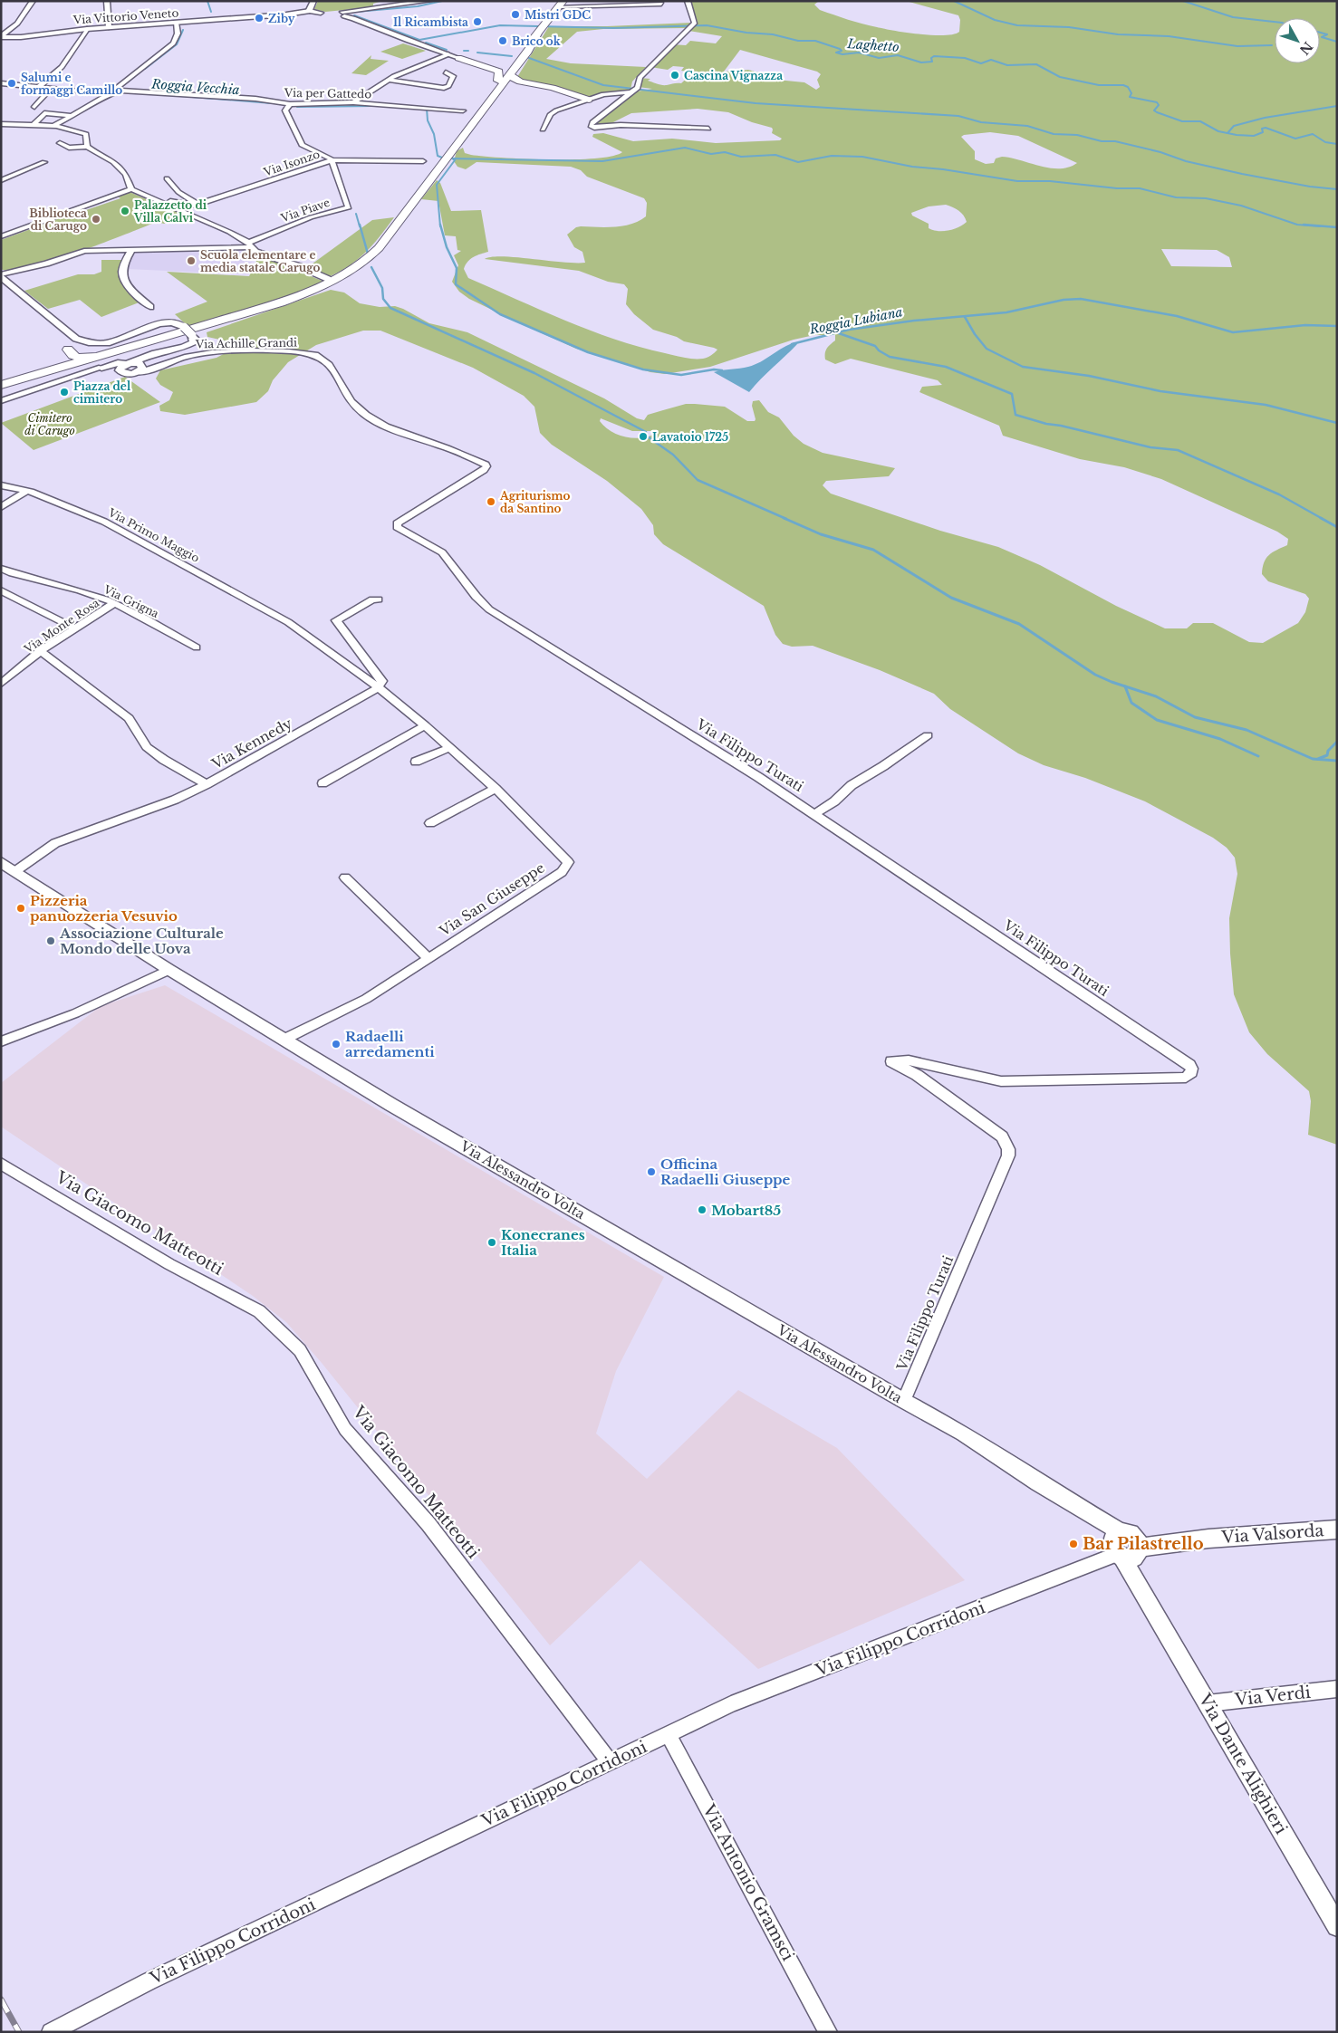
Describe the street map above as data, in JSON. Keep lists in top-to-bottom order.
{
  "streets": {
    "street": [
      "Via Vittorio Veneto",
      "Via per Gattedo",
      "Via Isonzo",
      "Via Piave",
      "Via Achille Grandi",
      "Via Primo Maggio",
      "Via Grigna",
      "Via Monte Rosa",
      "Via Kennedy",
      "Via Filippo Turati",
      "Via San Giuseppe",
      "Via Alessandro Volta",
      "Via Giacomo Matteotti",
      "Via Valsorda",
      "Via Filippo Corridoni",
      "Via Verdi",
      "Via Dante Alighieri",
      "Via Antonio Gramsci"
    ]
  },
  "crossings": [
    ["Via Isonzo", "Via Piave"],
    ["Via Achille Grandi", "Via Filippo Turati"],
    ["Via Primo Maggio", "Via Kennedy"],
    ["Via Primo Maggio", "Via San Giuseppe"],
    ["Via Grigna", "Via Monte Rosa"],
    ["Via Kennedy", "Via Alessandro Volta"],
    ["Via Filippo Turati", "Via Alessandro Volta"],
    ["Via San Giuseppe", "Via Alessandro Volta"],
    ["Via Alessandro Volta", "Via Valsorda"],
    ["Via Alessandro Volta", "Via Filippo Corridoni"],
    ["Via Alessandro Volta", "Via Dante Alighieri"],
    ["Via Giacomo Matteotti", "Via Filippo Corridoni"],
    ["Via Valsorda", "Via Filippo Corridoni"],
    ["Via Valsorda", "Via Dante Alighieri"],
    ["Via Filippo Corridoni", "Via Dante Alighieri"],
    ["Via Filippo Corridoni", "Via Antonio Gramsci"],
    ["Via Verdi", "Via Dante Alighieri"]
  ],
  "water": ["Laghetto", "Roggia Vecchia", "Roggia Lubiana"],
  "parks": ["Cimitero di Carugo"],
  "places": [
    "Mistri GDC",
    "Ziby",
    "Il Ricambista",
    "Brico ok",
    "Cascina Vignazza",
    "Salumi e formaggi Camillo",
    "Palazzetto di Villa Calvi",
    "Biblioteca di Carugo",
    "Scuola elementare e media statale Carugo",
    "Piazza del cimitero",
    "Lavatoio 1725",
    "Agriturismo da Santino",
    "Pizzeria panuozzeria Vesuvio",
    "Associazione Culturale Mondo delle Uova",
    "Radaelli arredamenti",
    "Officina Radaelli Giuseppe",
    "Mobart85",
    "Konecranes Italia",
    "Bar Pilastrello"
  ],
  "north": "bottom right"
}
